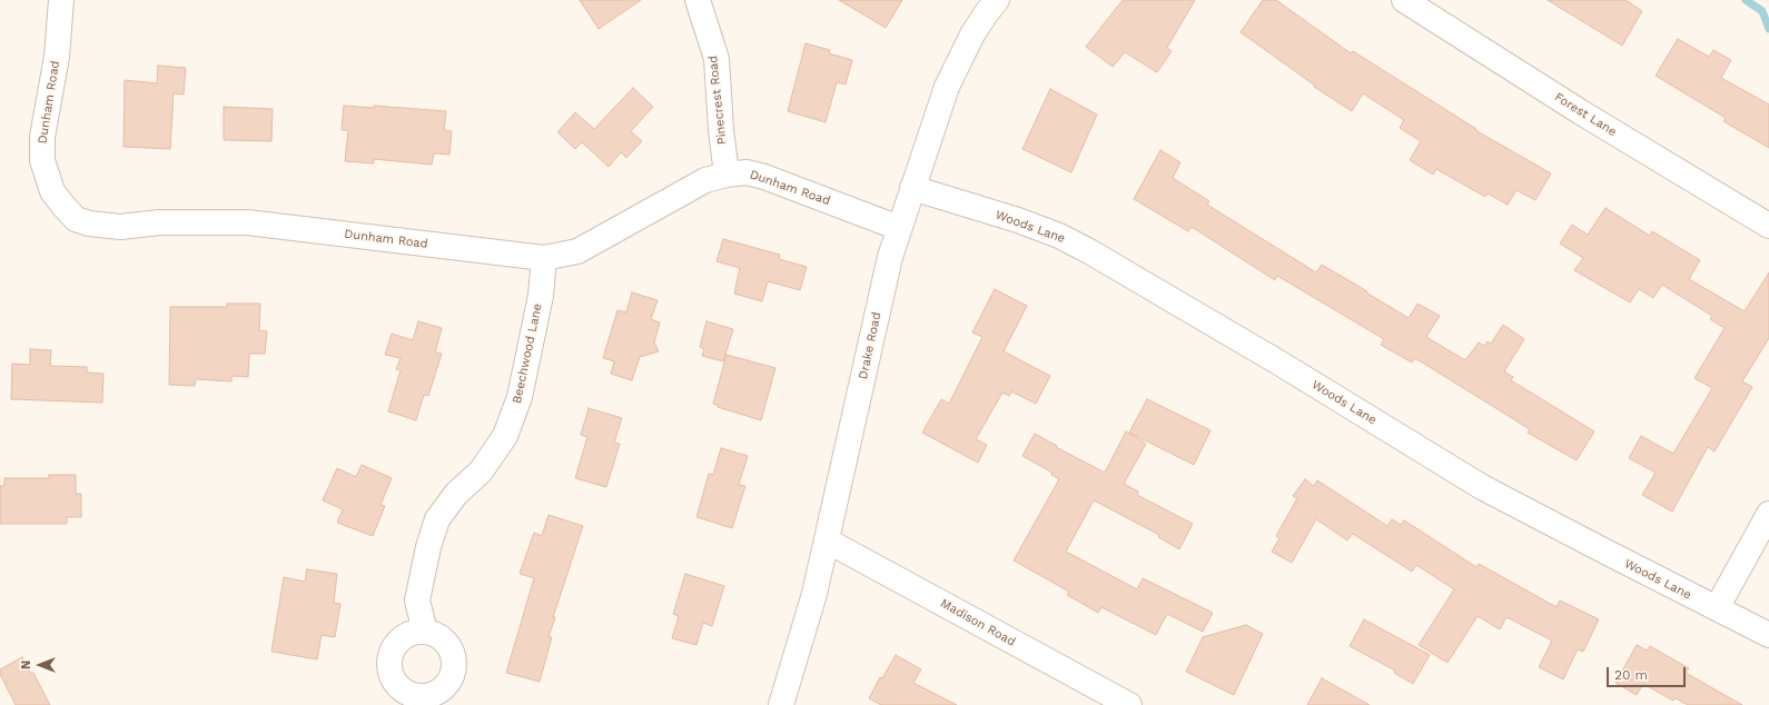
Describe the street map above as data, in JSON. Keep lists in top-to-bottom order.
{
  "streets": {
    "street": [
      "Pinecrest Road",
      "Dunham Road",
      "Forest Lane",
      "Woods Lane",
      "Drake Road",
      "Beechwood Lane",
      "Madison Road"
    ]
  },
  "crossings": [
    ["Pinecrest Road", "Dunham Road"],
    ["Dunham Road", "Drake Road"],
    ["Dunham Road", "Beechwood Lane"],
    ["Woods Lane", "Drake Road"],
    ["Drake Road", "Madison Road"]
  ],
  "scale_bar": "20 m",
  "north": "left"
}
